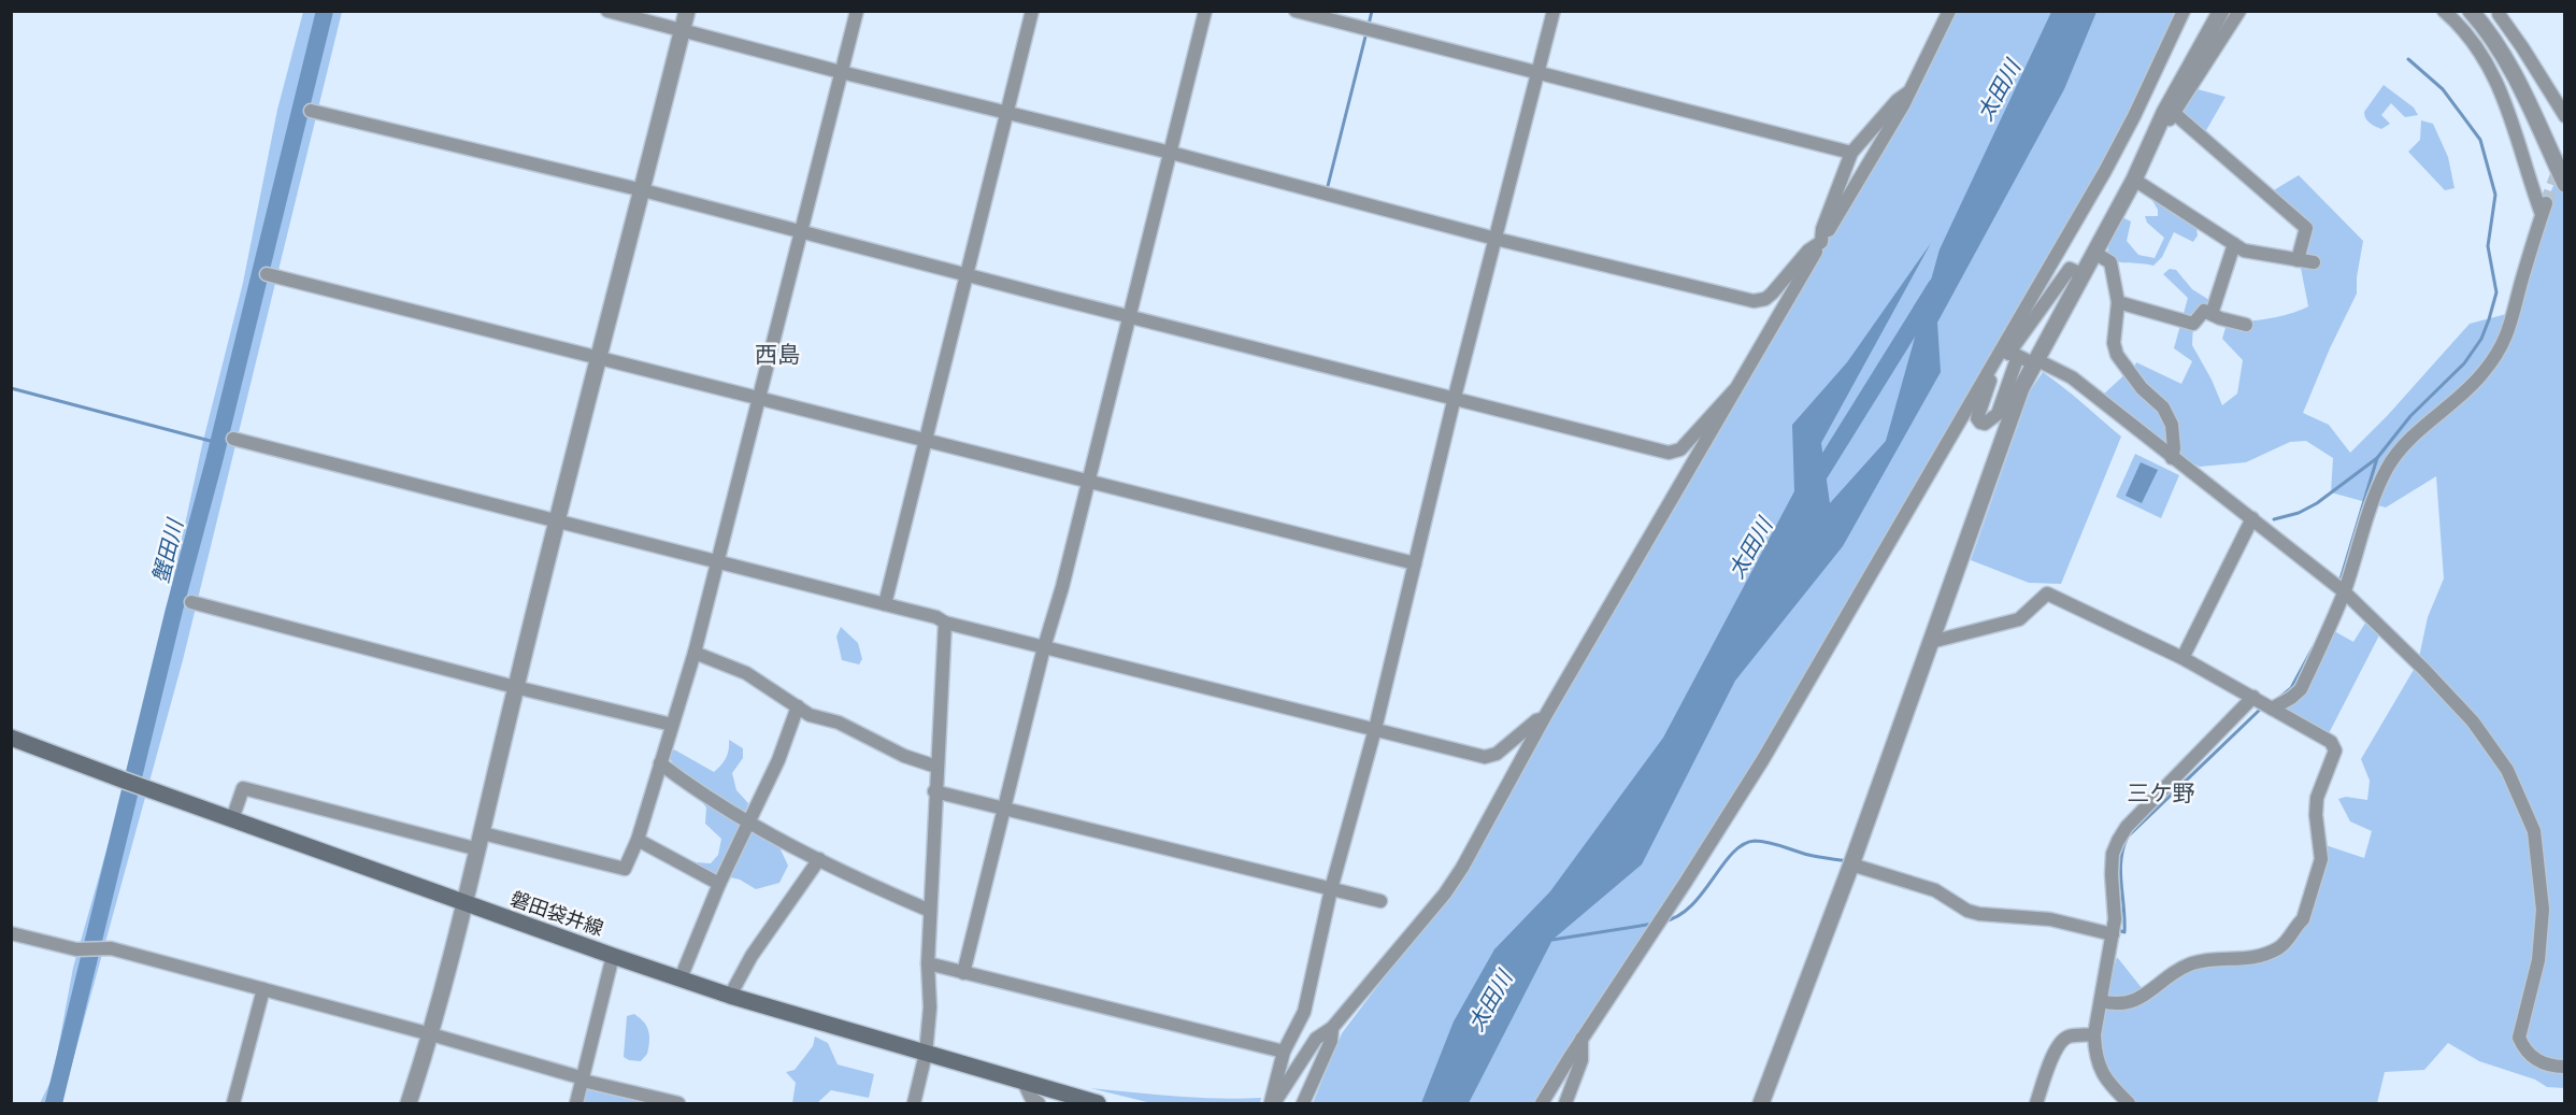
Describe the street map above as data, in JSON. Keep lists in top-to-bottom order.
{
  "streets": {
    "main road": ["磐田袋井線"]
  },
  "districts": ["西島", "三ケ野"],
  "water": ["太田川", "蟹田川"]
}
